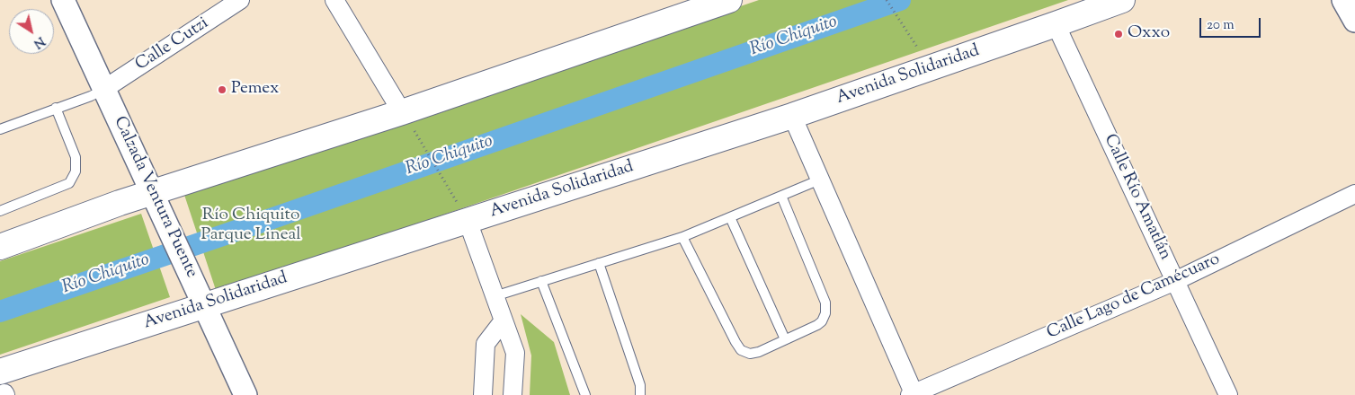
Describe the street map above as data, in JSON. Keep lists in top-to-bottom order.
{
  "streets": {
    "main road": ["Avenida Solidaridad"],
    "street": [
      "Calle Cutzi",
      "Calzada Ventura Puente",
      "Calle Río Amatlán",
      "Calle Lago de Camécuaro"
    ]
  },
  "crossings": [
    ["Calle Cutzi", "Calzada Ventura Puente"],
    ["Avenida Solidaridad", "Calzada Ventura Puente"],
    ["Avenida Solidaridad", "Calle Río Amatlán"],
    ["Calle Río Amatlán", "Calle Lago de Camécuaro"]
  ],
  "water": ["Río Chiquito"],
  "parks": ["Río Chiquito Parque Lineal"],
  "places": ["Oxxo", "Pemex"],
  "scale_bar": "20 m",
  "north": "bottom right"
}
